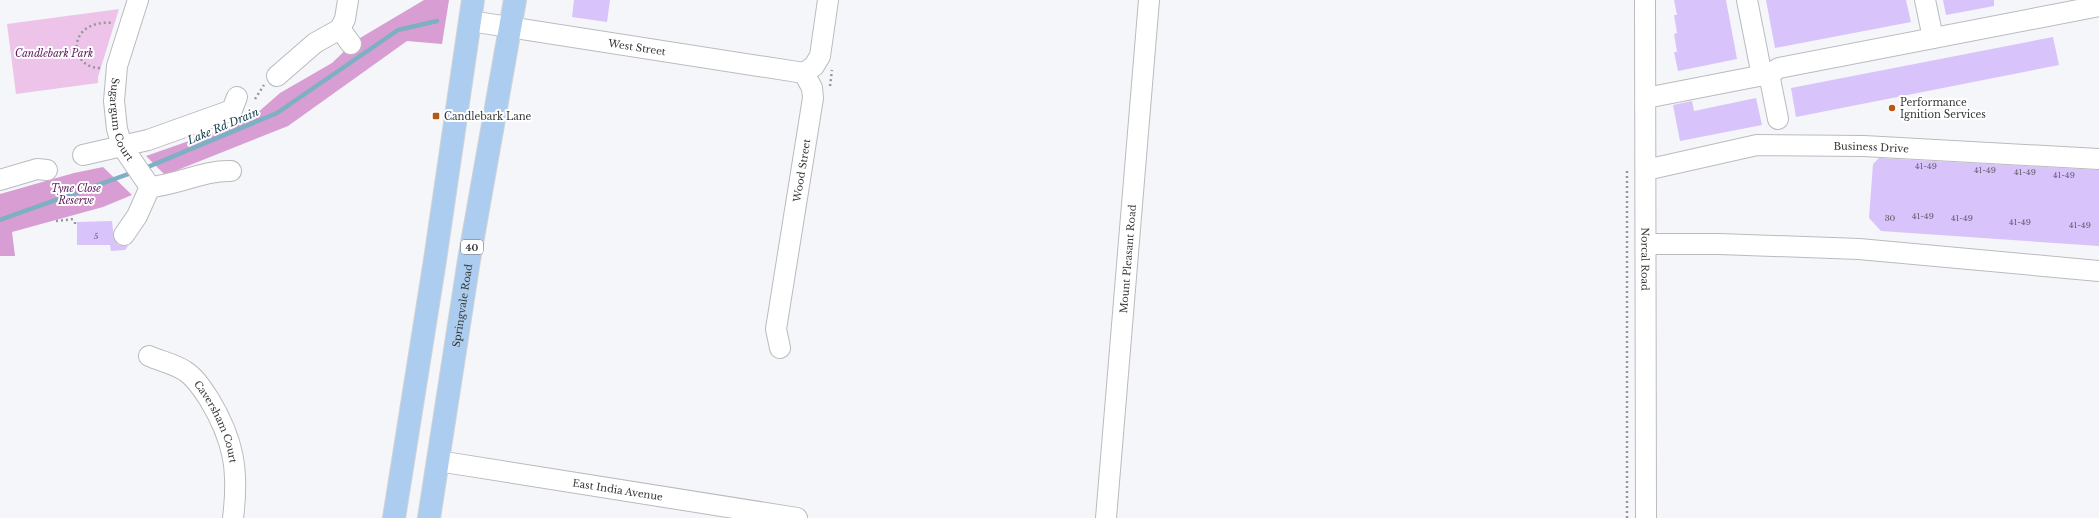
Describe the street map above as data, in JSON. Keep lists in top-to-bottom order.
{
  "streets": {
    "highway": ["40", "Springvale Road"],
    "street": [
      "West Street",
      "Sugargum Court",
      "Business Drive",
      "Wood Street",
      "Mount Pleasant Road",
      "Norcal Road",
      "Caversham Court",
      "East India Avenue"
    ]
  },
  "crossings": [
    ["West Street", "Wood Street"],
    ["West Street", "Springvale Road"],
    ["Business Drive", "Norcal Road"],
    ["Springvale Road", "East India Avenue"]
  ],
  "water": ["Lake Rd Drain"],
  "parks": ["Candlebark Park", "Tyne Close Reserve"],
  "places": {
    "other": ["Performance Ignition Services"],
    "transit": ["Candlebark Lane"]
  },
  "house_numbers": [
    "41-49",
    "41-49",
    "41-49",
    "41-49",
    "41-49",
    "30",
    "41-49",
    "41-49",
    "41-49",
    "5"
  ]
}
